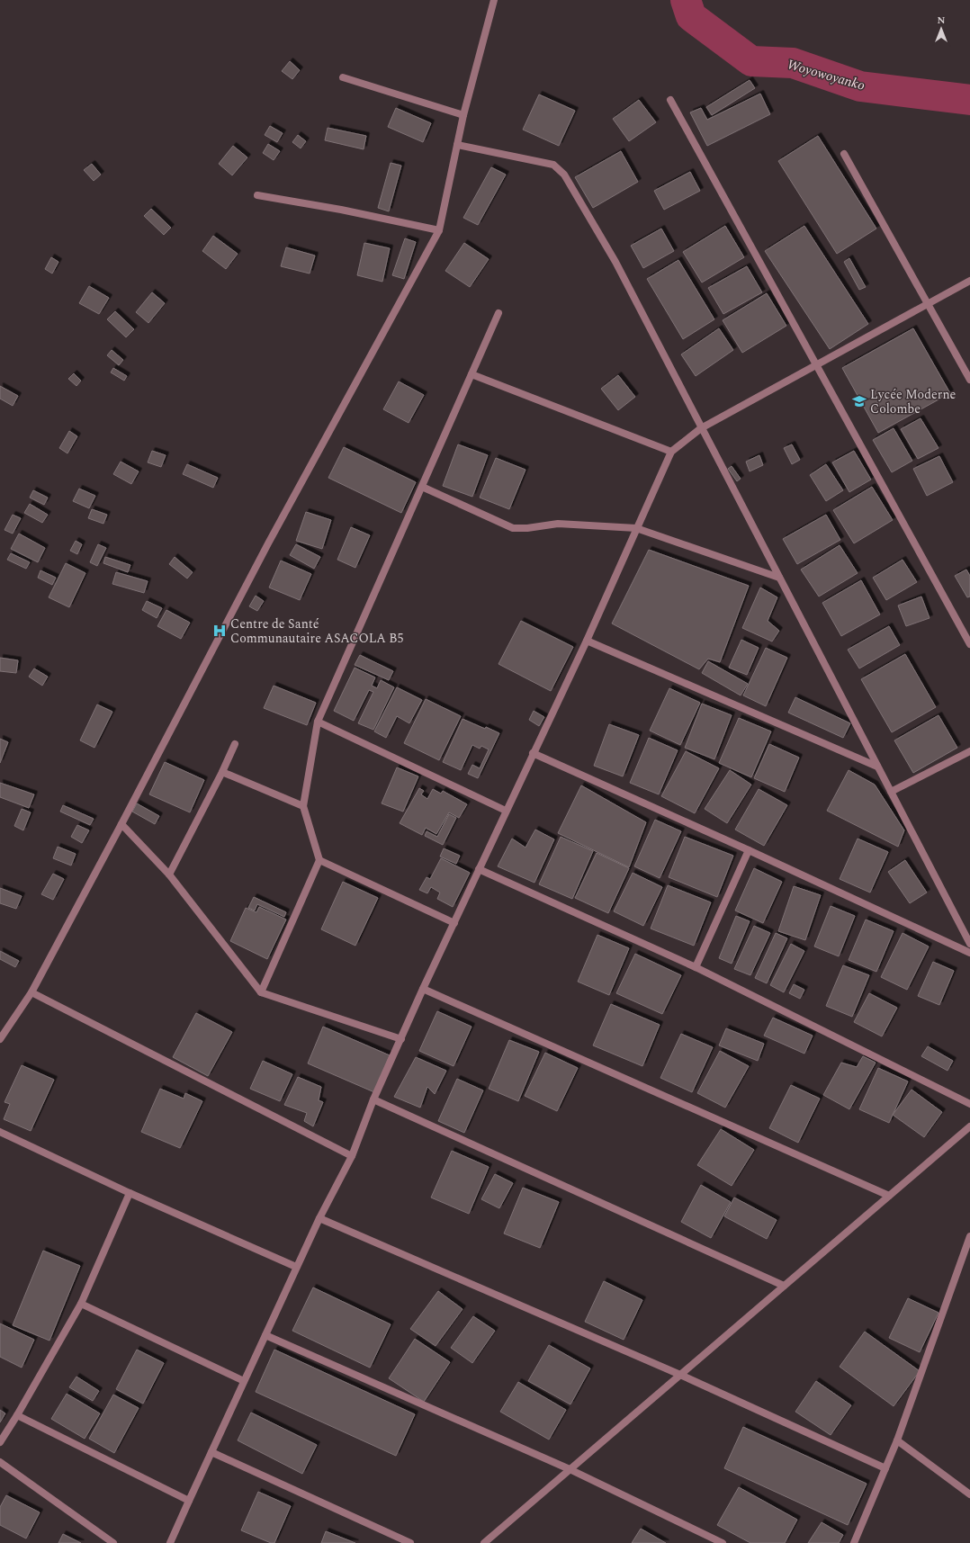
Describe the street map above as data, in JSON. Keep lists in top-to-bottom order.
{
  "water": ["Woyowoyanko"],
  "places": {
    "school or university": ["Lycée Moderne Colombe"],
    "hospital": ["Centre de Santé Communautaire ASACOLA B5"]
  },
  "north": "top"
}
